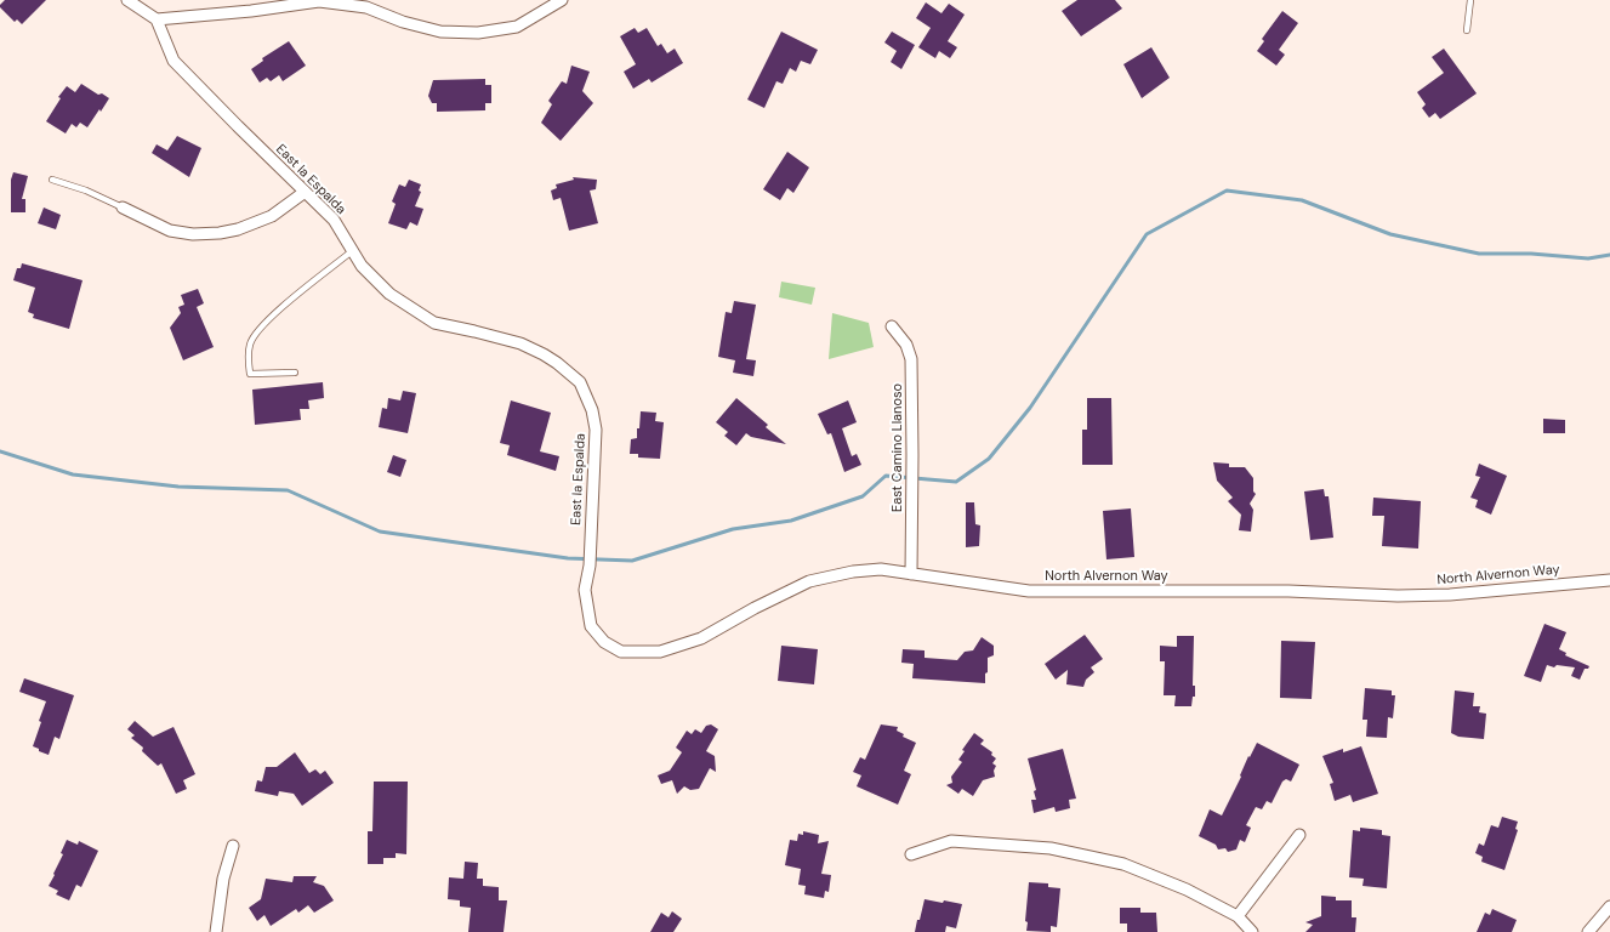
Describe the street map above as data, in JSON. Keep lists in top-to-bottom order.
{
  "streets": {
    "street": ["East la Espalda", "East Camino Llanoso", "North Alvernon Way"]
  },
  "crossings": [
    ["East la Espalda", "North Alvernon Way"],
    ["East Camino Llanoso", "North Alvernon Way"]
  ]
}
